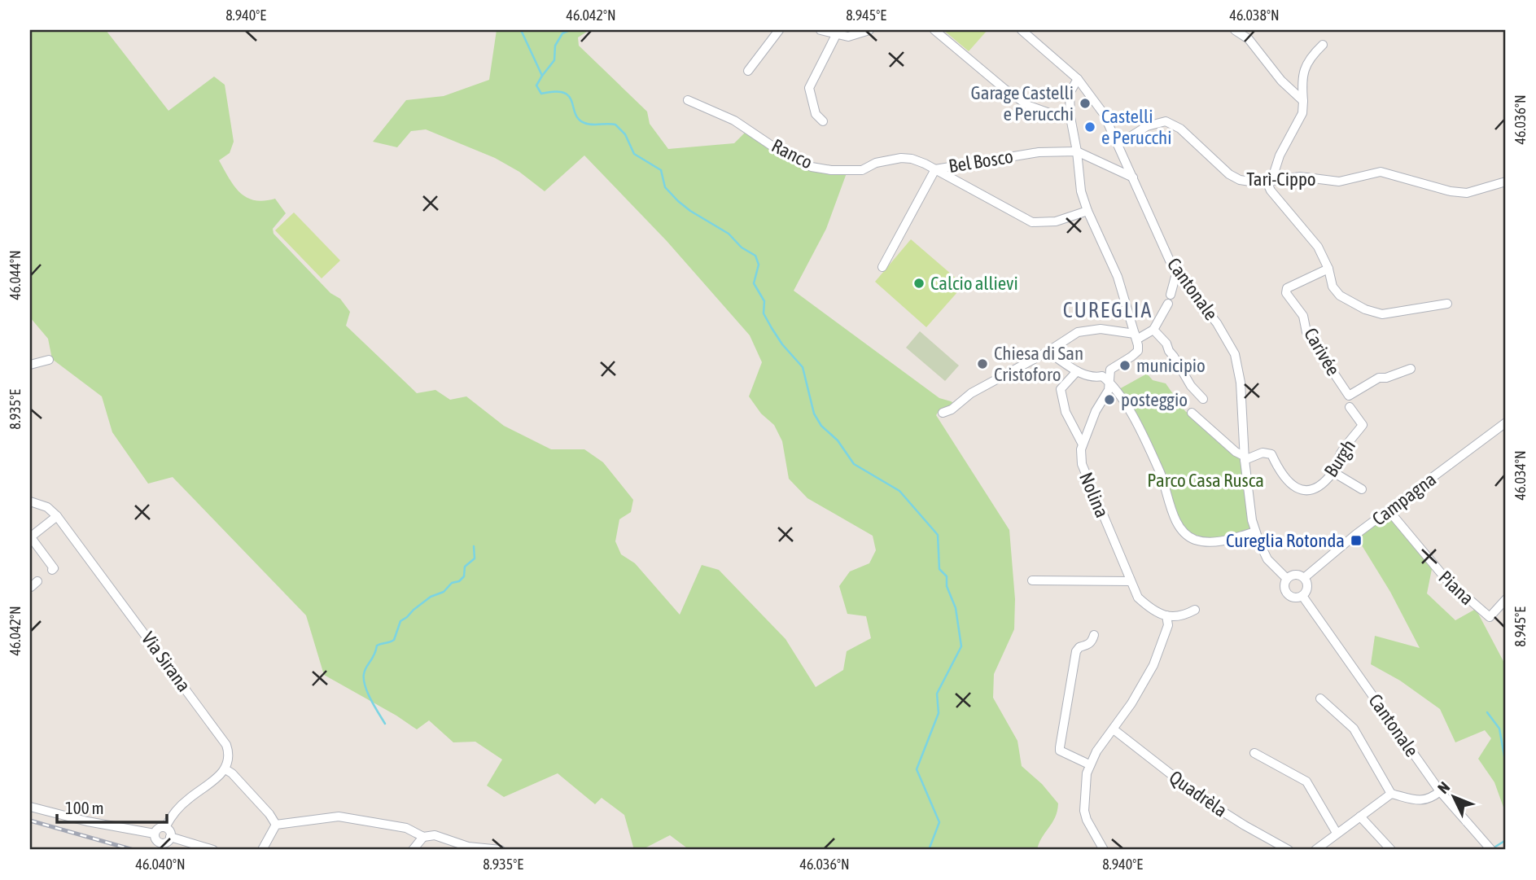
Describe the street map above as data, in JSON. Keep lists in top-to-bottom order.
{
  "streets": {
    "street": [
      "Ranco",
      "Bel Bosco",
      "Tarì-Cippo",
      "Cantonale",
      "Carivée",
      "Burgh",
      "Nolina",
      "Campagna",
      "Piana",
      "Via Sirana",
      "Quadrèla"
    ]
  },
  "crossings": [
    ["Ranco", "Bel Bosco"],
    ["Bel Bosco", "Cantonale"],
    ["Tarì-Cippo", "Cantonale"],
    ["Cantonale", "Burgh"],
    ["Cantonale", "Campagna"],
    ["Campagna", "Piana"]
  ],
  "districts": ["CUREGLIA"],
  "parks": ["Parco Casa Rusca"],
  "places": {
    "other": [
      "Garage Castelli e Perucchi",
      "Castelli e Perucchi",
      "Calcio allievi",
      "Chiesa di San Cristoforo",
      "municipio",
      "posteggio"
    ],
    "transit": ["Cureglia Rotonda"]
  },
  "scale_bar": "100 m",
  "north": "top left",
  "coordinates": [
    "8.940°E",
    "46.042°N",
    "8.945°E",
    "46.038°N",
    "46.036°N",
    "46.044°N",
    "8.935°E",
    "46.034°N",
    "46.040°N"
  ]
}
